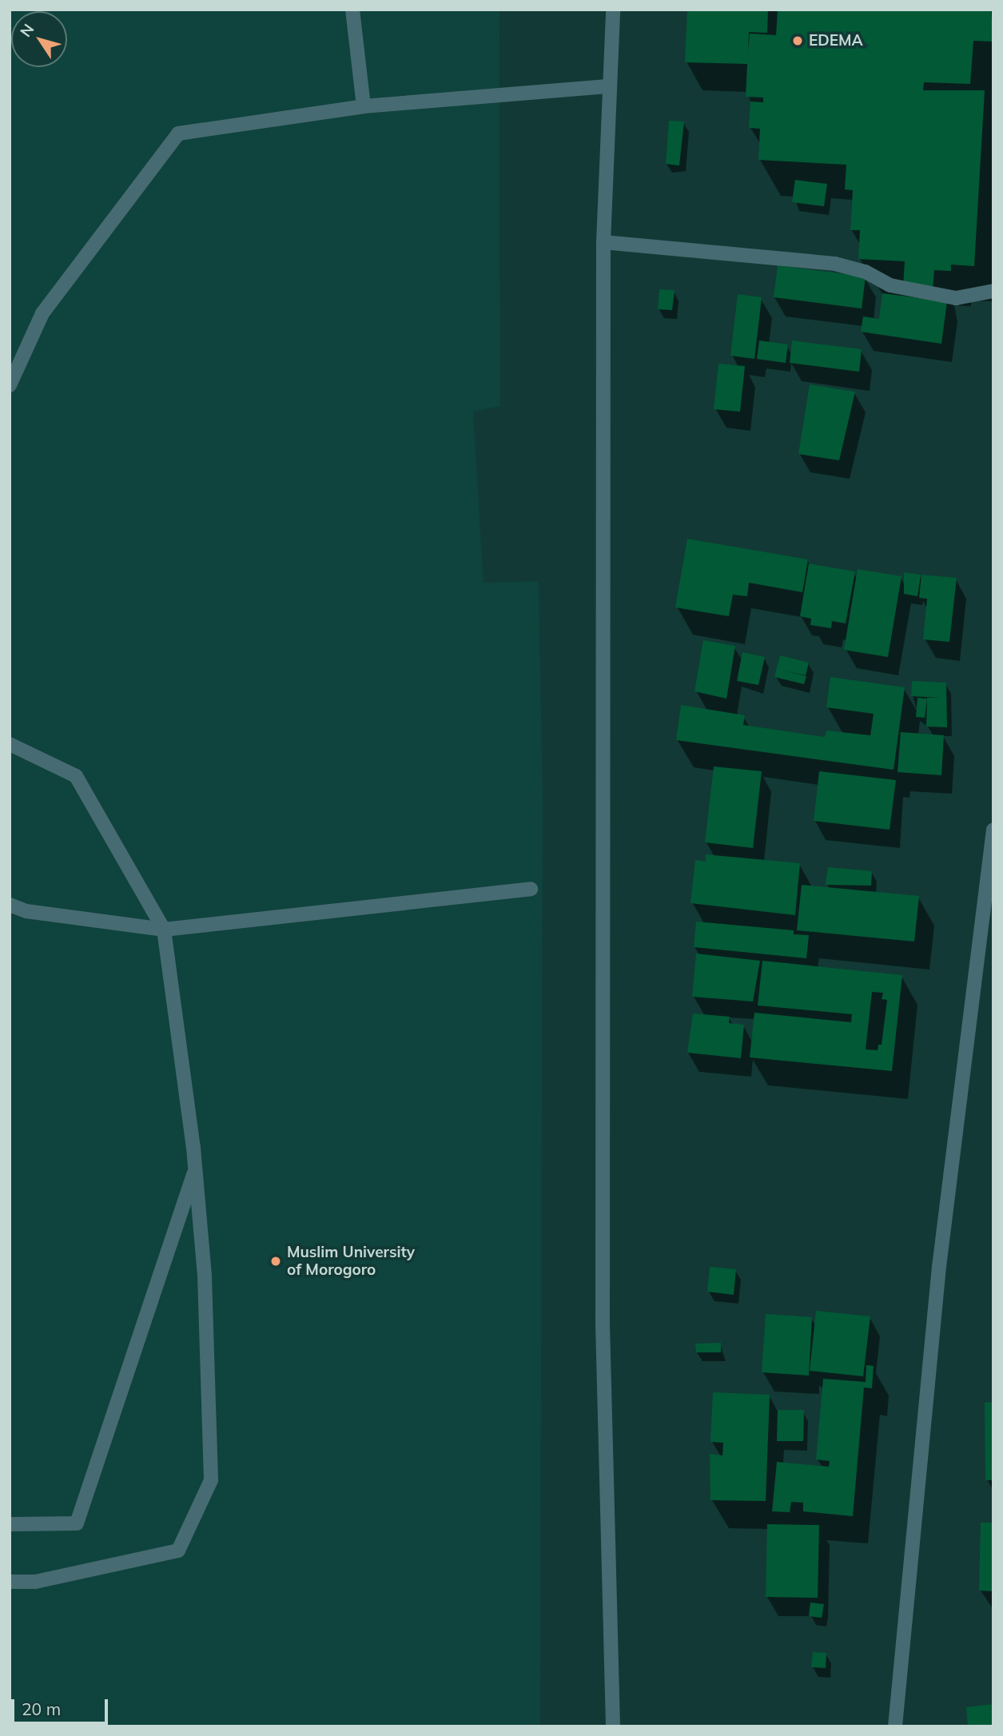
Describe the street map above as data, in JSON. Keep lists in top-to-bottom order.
{
  "places": ["EDEMA", "Muslim University of Morogoro"],
  "scale_bar": "20 m",
  "north": "top left"
}
